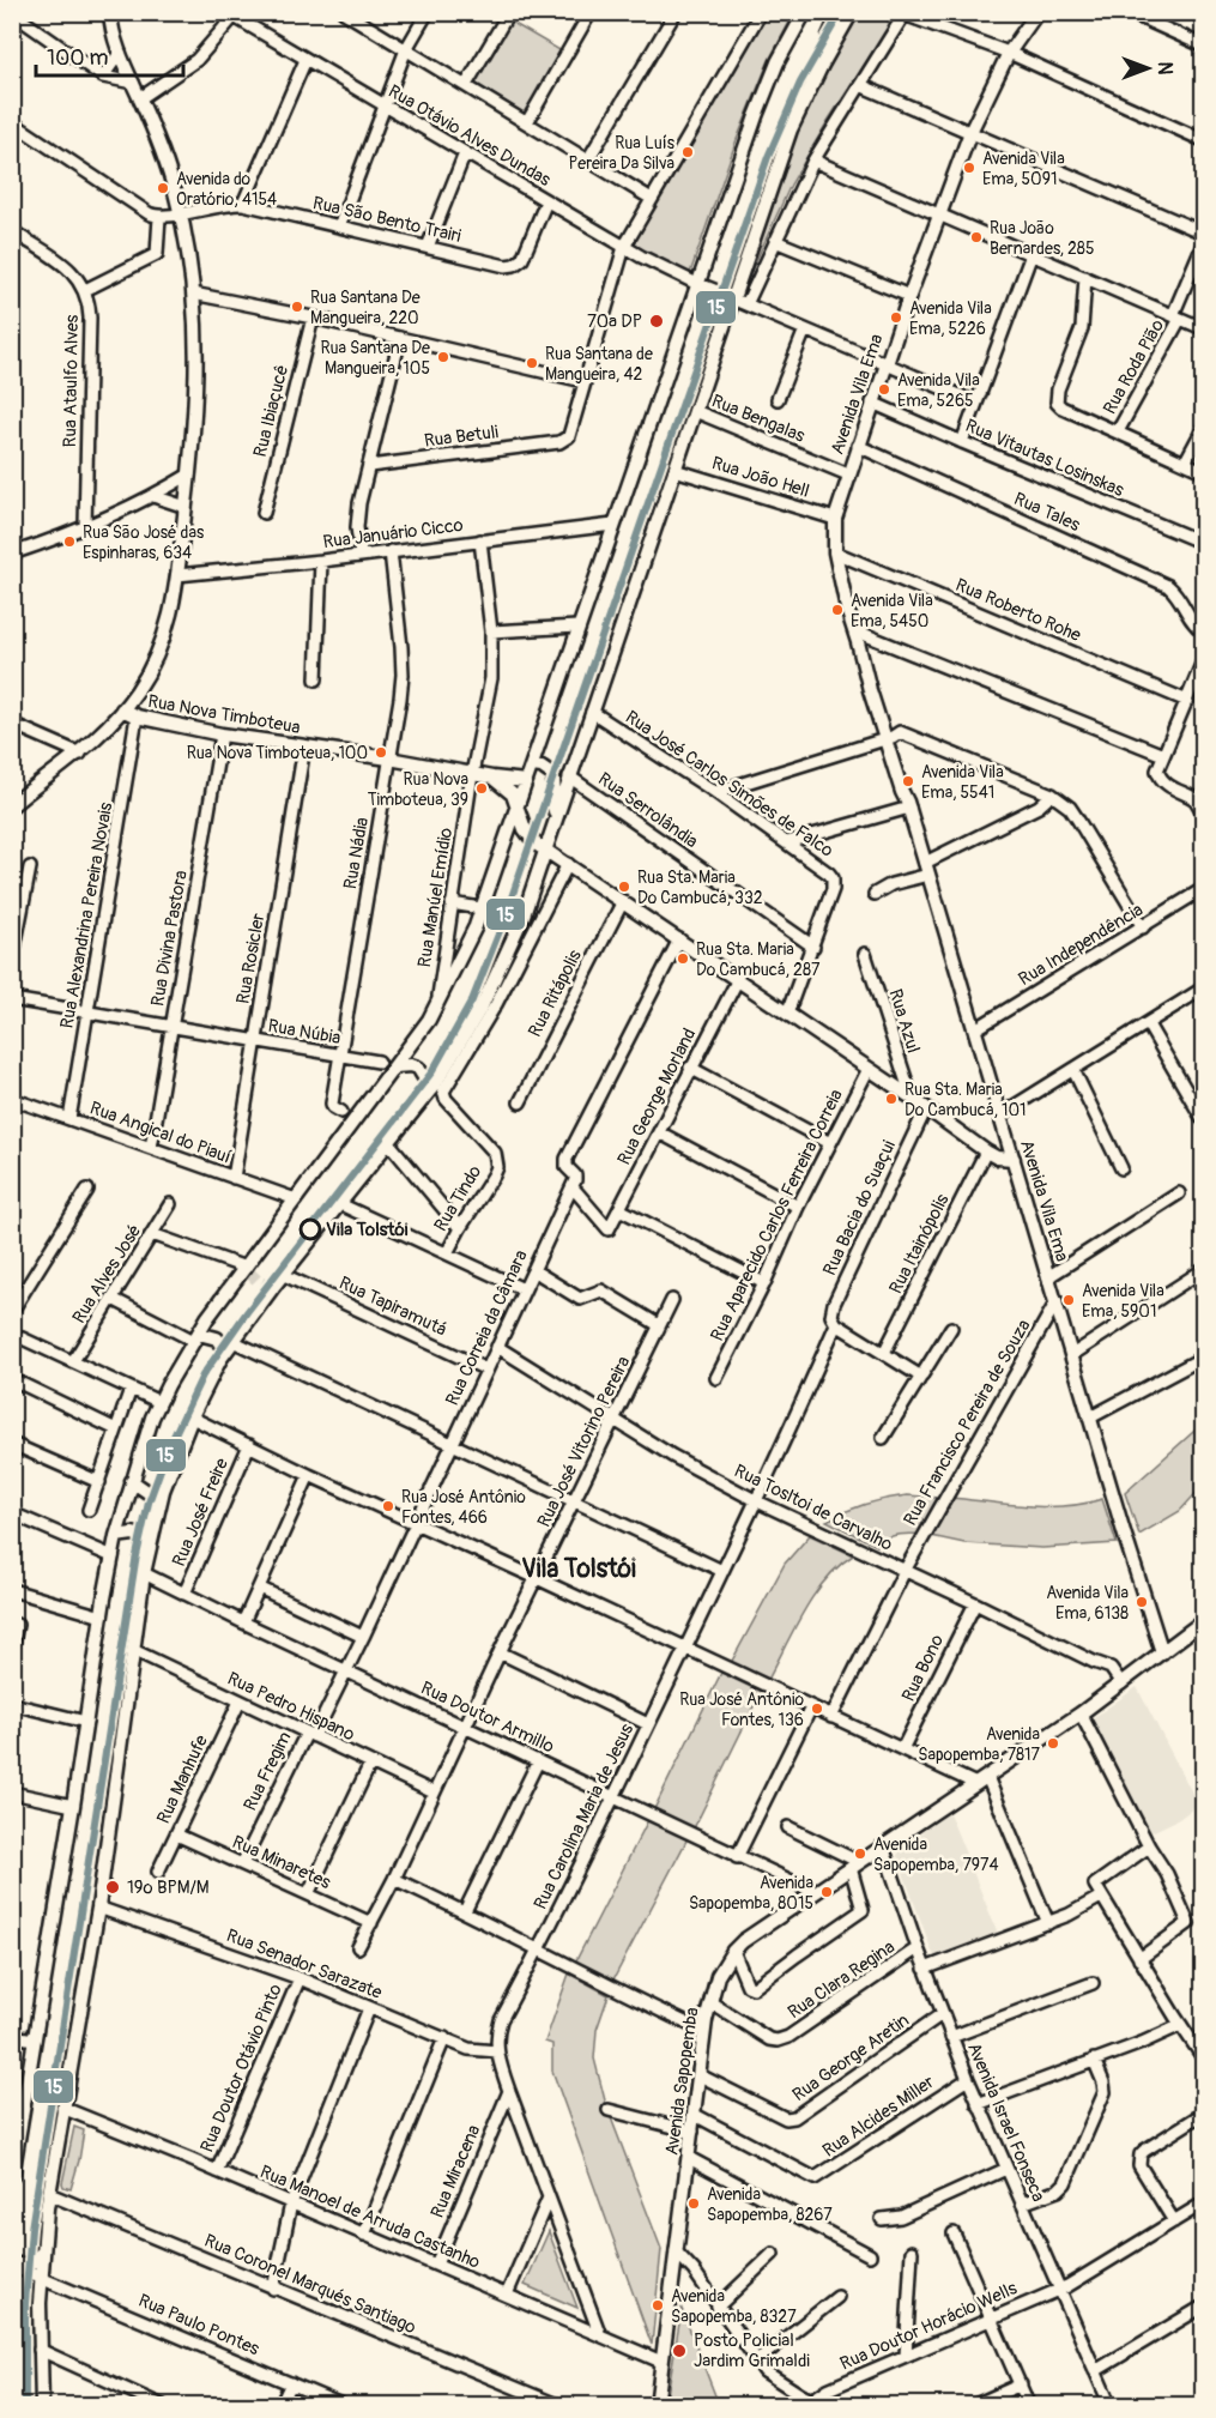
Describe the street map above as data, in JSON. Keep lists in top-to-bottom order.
{
  "streets": {
    "main road": ["Avenida Vila Ema", "Rua Nova Timboteua", "Avenida Sapopemba"],
    "street": [
      "Rua Otávio Alves Dundas",
      "Rua São Bento Trairi",
      "Rua Roda Pião",
      "Rua Ataulfo Alves",
      "Rua Ibiaçucê",
      "Rua Bengalas",
      "Rua Betuli",
      "Rua Vitautas Losinskas",
      "Rua João Hell",
      "Rua Tales",
      "Rua Januário Cicco",
      "Rua Roberto Rohe",
      "Rua José Carlos Simões de Falco",
      "Rua Serrolândia",
      "Rua Nádia",
      "Rua Manúel Emídio",
      "Rua Alexandrina Pereira Novais",
      "Rua Divina Pastora",
      "Rua Independência",
      "Rua Rosicler",
      "Rua Ritápolis",
      "Rua Azul",
      "Rua Núbia",
      "Rua George Morland",
      "Rua Angical do Piauí",
      "Rua Tindo",
      "Rua Bacia do Suaçui",
      "Rua Aparecido Carlos Ferreira Correia",
      "Rua Itainópolis",
      "Rua Alves José",
      "Rua Tapiramutá",
      "Rua Correia da Câmara",
      "Rua Francisco Pereira de Souza",
      "Rua José Vitorino Pereira",
      "Rua Tosltoi de Carvalho",
      "Rua José Freire",
      "Rua Bono",
      "Rua Pedro Hispano",
      "Rua Doutor Armillo",
      "Rua Fregim",
      "Rua Manhufe",
      "Rua Carolina Maria de Jesus",
      "Rua Minaretes",
      "Rua Senador Sarazate",
      "Rua Clara Regina",
      "Rua George Aretin",
      "Rua Doutor Otávio Pinto",
      "Rua Alcides Miller",
      "Avenida Israel Fonseca",
      "Rua Miracena",
      "Rua Manoel de Arruda Castanho",
      "Rua Coronel Marqués Santiago",
      "Rua Paulo Pontes",
      "Rua Doutor Horácio Wells"
    ]
  },
  "crossings": [
    ["Rua Otávio Alves Dundas", "Rua São Bento Trairi"],
    ["Avenida Vila Ema", "Rua Bengalas"],
    ["Avenida Vila Ema", "Rua Vitautas Losinskas"],
    ["Avenida Vila Ema", "Rua João Hell"],
    ["Avenida Vila Ema", "Rua Tales"],
    ["Avenida Vila Ema", "Rua Roberto Rohe"],
    ["Avenida Vila Ema", "Rua Independência"],
    ["Avenida Vila Ema", "Rua Francisco Pereira de Souza"],
    ["Avenida Vila Ema", "Avenida Sapopemba"],
    ["Rua Januário Cicco", "Rua Nádia"],
    ["Rua Januário Cicco", "Rua Manúel Emídio"],
    ["Rua Nova Timboteua", "Rua Nádia"],
    ["Rua Nova Timboteua", "Rua Manúel Emídio"],
    ["Rua Nova Timboteua", "Rua Alexandrina Pereira Novais"],
    ["Rua Nova Timboteua", "Rua Divina Pastora"],
    ["Rua Nova Timboteua", "Rua Rosicler"],
    ["Rua José Carlos Simões de Falco", "Rua Serrolândia"],
    ["Rua Nádia", "Rua Núbia"],
    ["Rua Alexandrina Pereira Novais", "Rua Núbia"],
    ["Rua Alexandrina Pereira Novais", "Rua Angical do Piauí"],
    ["Rua Divina Pastora", "Rua Núbia"],
    ["Rua Divina Pastora", "Rua Angical do Piauí"],
    ["Rua Rosicler", "Rua Núbia"],
    ["Rua Rosicler", "Rua Angical do Piauí"],
    ["Rua George Morland", "Rua Correia da Câmara"],
    ["Rua Bacia do Suaçui", "Rua Carolina Maria de Jesus"],
    ["Rua Tapiramutá", "Rua Correia da Câmara"],
    ["Rua Correia da Câmara", "Rua Tosltoi de Carvalho"],
    ["Rua Correia da Câmara", "Rua Pedro Hispano"],
    ["Rua Correia da Câmara", "Rua Doutor Armillo"],
    ["Rua Correia da Câmara", "Rua Fregim"],
    ["Rua Francisco Pereira de Souza", "Rua Tosltoi de Carvalho"],
    ["Rua José Vitorino Pereira", "Rua Tosltoi de Carvalho"],
    ["Rua José Vitorino Pereira", "Rua Pedro Hispano"],
    ["Rua José Vitorino Pereira", "Rua Doutor Armillo"],
    ["Rua José Vitorino Pereira", "Rua Minaretes"],
    ["Rua Tosltoi de Carvalho", "Rua Bono"],
    ["Rua Tosltoi de Carvalho", "Rua Carolina Maria de Jesus"],
    ["Rua Tosltoi de Carvalho", "Avenida Sapopemba"],
    ["Rua José Freire", "Rua Doutor Armillo"],
    ["Rua Pedro Hispano", "Rua Fregim"],
    ["Rua Pedro Hispano", "Rua Manhufe"],
    ["Rua Doutor Armillo", "Rua Carolina Maria de Jesus"],
    ["Rua Doutor Armillo", "Avenida Sapopemba"],
    ["Rua Fregim", "Rua Minaretes"],
    ["Rua Manhufe", "Rua Minaretes"],
    ["Rua Carolina Maria de Jesus", "Rua Senador Sarazate"],
    ["Rua Carolina Maria de Jesus", "Rua Miracena"],
    ["Rua Carolina Maria de Jesus", "Rua Manoel de Arruda Castanho"],
    ["Rua Senador Sarazate", "Rua Doutor Otávio Pinto"],
    ["Rua Clara Regina", "Avenida Sapopemba"],
    ["Rua Clara Regina", "Avenida Israel Fonseca"],
    ["Rua George Aretin", "Avenida Sapopemba"],
    ["Rua George Aretin", "Avenida Israel Fonseca"],
    ["Rua Doutor Otávio Pinto", "Rua Manoel de Arruda Castanho"],
    ["Avenida Sapopemba", "Rua Alcides Miller"],
    ["Avenida Sapopemba", "Avenida Israel Fonseca"],
    ["Avenida Sapopemba", "Rua Manoel de Arruda Castanho"],
    ["Rua Alcides Miller", "Avenida Israel Fonseca"],
    ["Avenida Israel Fonseca", "Rua Doutor Horácio Wells"],
    ["Rua Miracena", "Rua Manoel de Arruda Castanho"]
  ],
  "districts": ["Vila Tolstói"],
  "places": [
    "Rua Luís Pereira Da Silva",
    "Avenida Vila Ema, 5091",
    "Avenida do Oratório, 4154",
    "Rua João Bernardes, 285",
    "Rua Santana De Mangueira, 220",
    "Avenida Vila Ema, 5226",
    "70ª DP",
    "Rua Santana De Mangueira, 105",
    "Rua Santana de Mangueira, 42",
    "Avenida Vila Ema, 5265",
    "Rua São José das Espinharas, 634",
    "Avenida Vila Ema, 5450",
    "Rua Nova Timboteua, 100",
    "Avenida Vila Ema, 5541",
    "Rua Nova Timboteua, 39",
    "Rua Sta. Maria Do Cambucá, 332",
    "Rua Sta. Maria Do Cambucá, 287",
    "Rua Sta. Maria Do Cambucá, 101",
    "Vila Tolstói",
    "Avenida Vila Ema, 5901",
    "Rua José Antônio Fontes, 466",
    "Avenida Vila Ema, 6138",
    "Rua José Antônio Fontes, 136",
    "Avenida Sapopemba, 7817",
    "Avenida Sapopemba, 7974",
    "19º BPM/M",
    "Avenida Sapopemba, 8015",
    "Avenida Sapopemba, 8267",
    "Avenida Sapopemba, 8327",
    "Posto Policial Jardim Grimaldi"
  ],
  "lines": ["transit line 15"],
  "scale_bar": "100 m",
  "north": "right"
}
